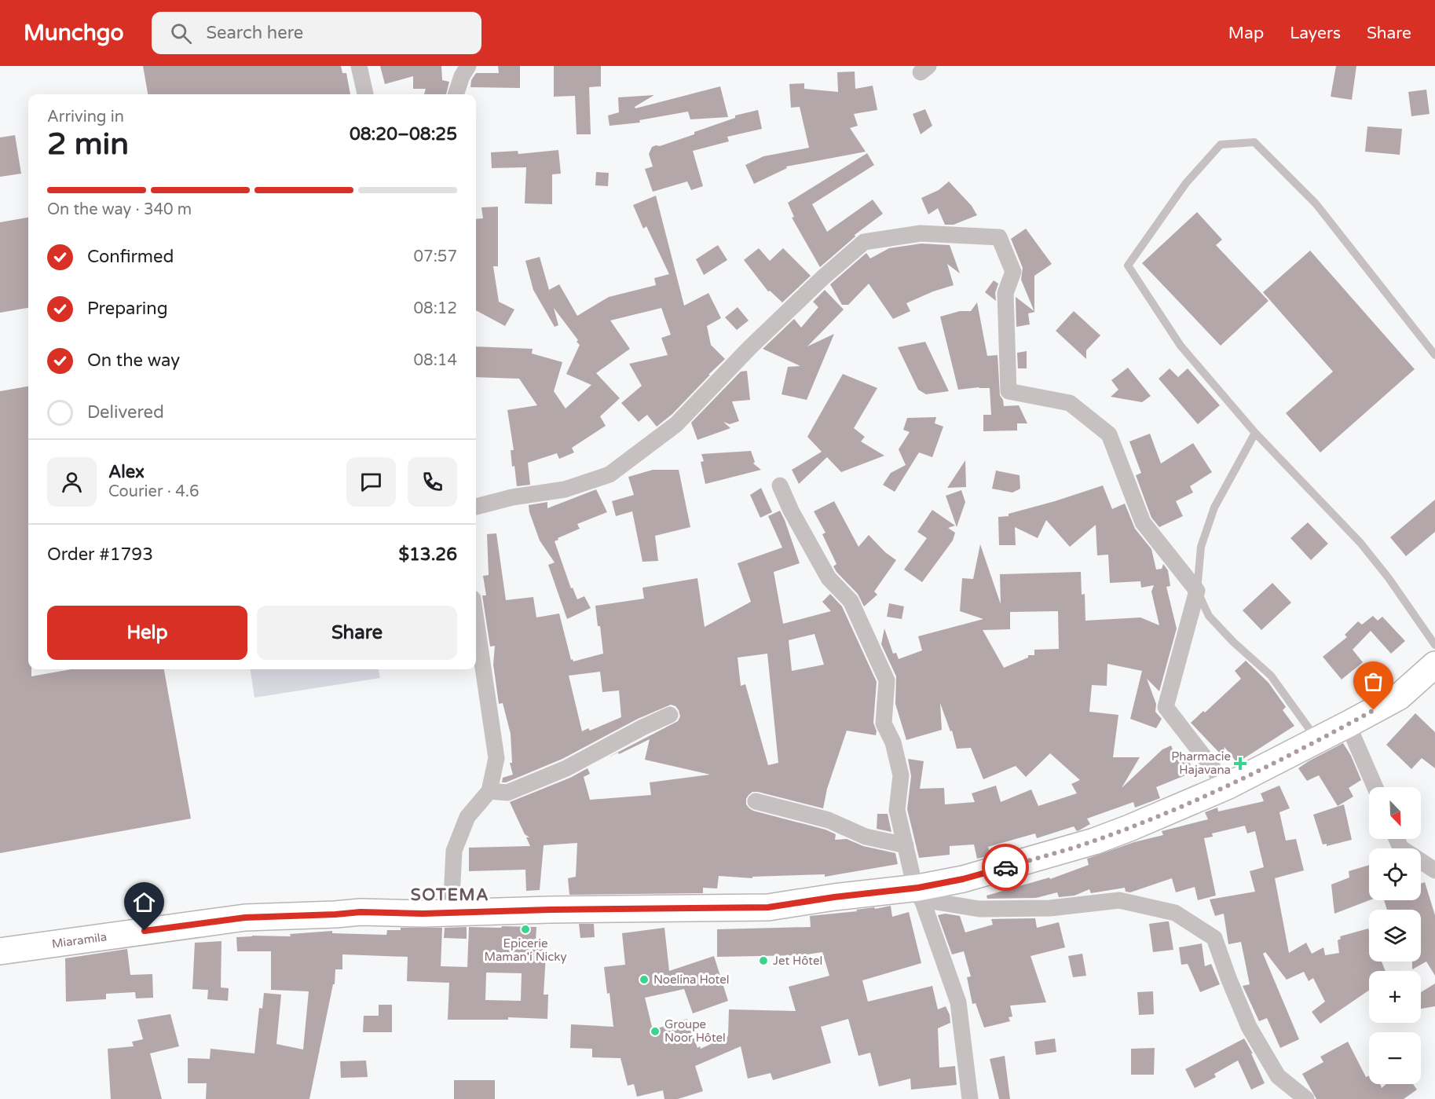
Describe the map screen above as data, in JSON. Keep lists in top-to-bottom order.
{
  "streets": {
    "main road": ["Miaramila"]
  },
  "districts": ["SOTEMA"],
  "places": {
    "health": ["Pharmacie Hajavana"],
    "other": [
      "Epicerie Maman'i Nicky",
      "Jet Hôtel",
      "Noelina Hotel",
      "Groupe Noor Hôtel"
    ]
  },
  "north": "bottom right",
  "page": {
    "header": "Munchgo",
    "search": "Search here",
    "nav": ["Map", "Layers", "Share"],
    "heading": ["2 min", "Arriving in", "08:20–08:25"],
    "panel": [
      "Alex",
      "Courier · 4.6",
      "Order #1793",
      "$13.26"
    ],
    "bar": "On the way · 340 m",
    "list": [
      ["Confirmed", "07:57"],
      ["Preparing", "08:12"],
      ["On the way", "08:14"],
      "Delivered"
    ],
    "buttons": ["Help", "Share"],
    "map_buttons": ["+", "−"]
  }
}
